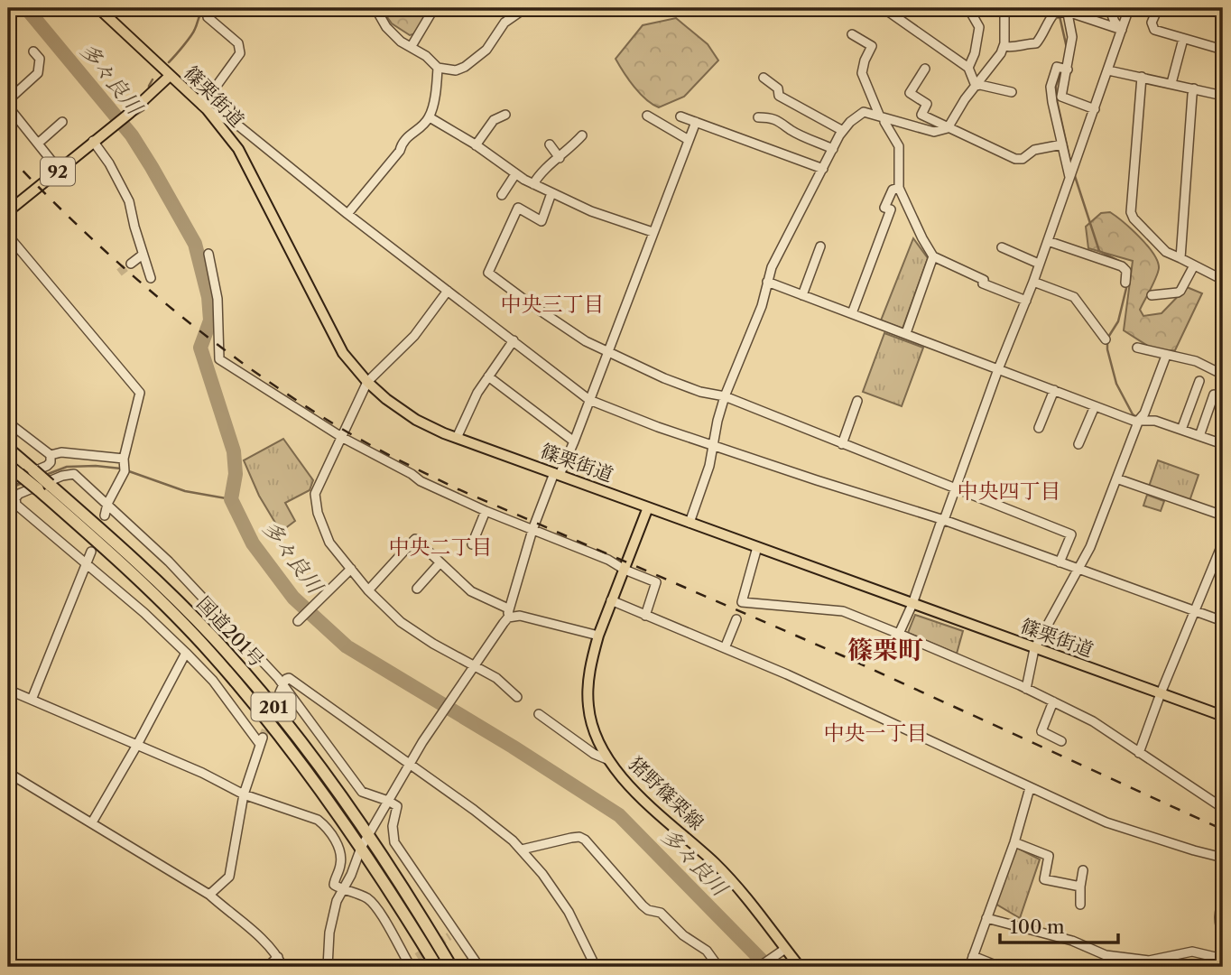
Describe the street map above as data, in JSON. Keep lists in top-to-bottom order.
{
  "streets": {
    "highway": ["国道201号", "201"],
    "main road": ["篠栗街道", "92", "猪野篠栗線"]
  },
  "crossings": [
    ["篠栗街道", "92"],
    ["篠栗街道", "猪野篠栗線"]
  ],
  "districts": [
    "中央三丁目",
    "中央四丁目",
    "中央二丁目",
    "篠栗町",
    "中央一丁目"
  ],
  "water": ["多々良川"],
  "scale_bar": "100 m"
}
